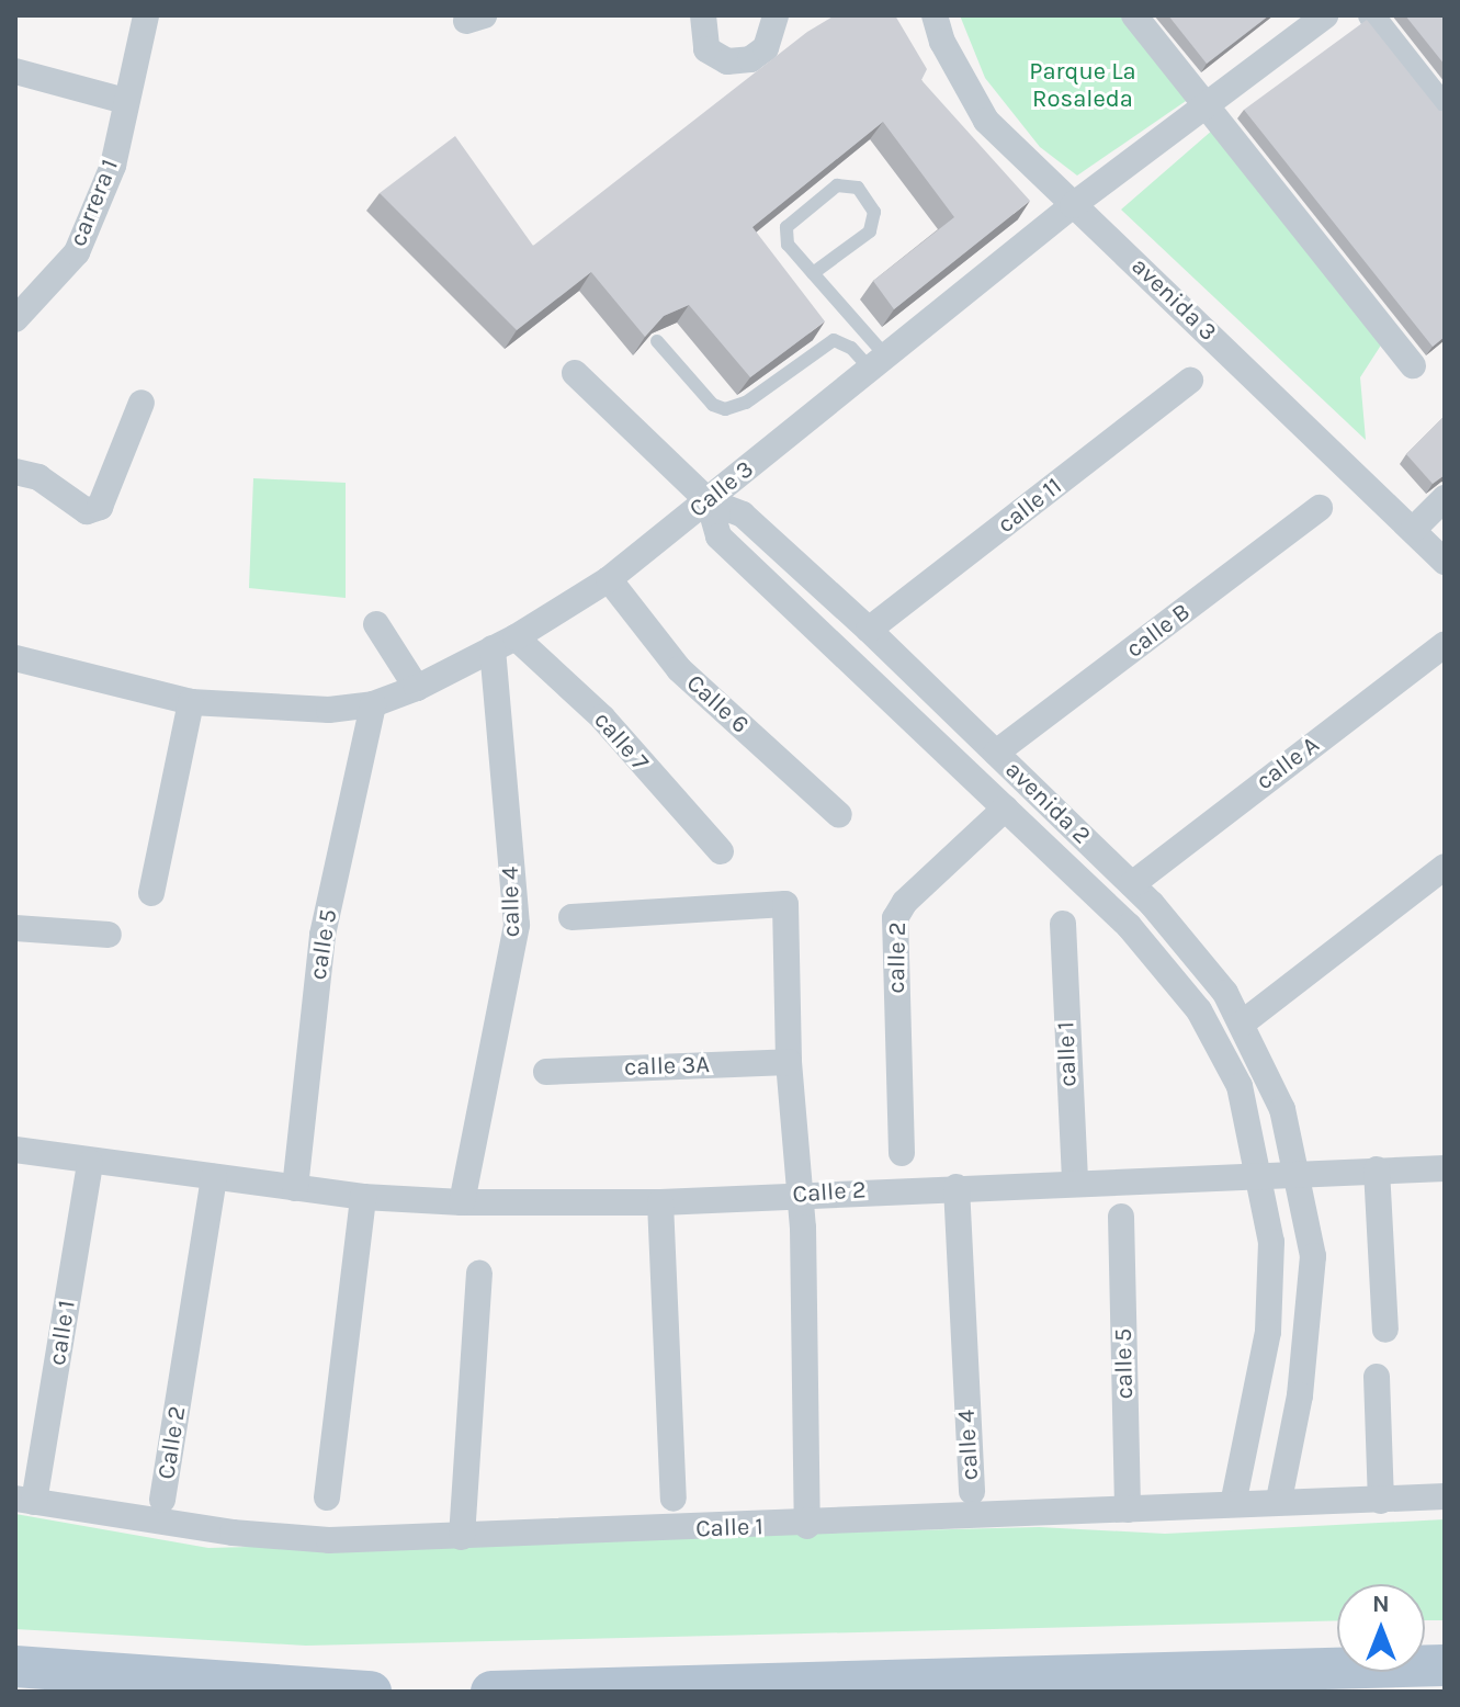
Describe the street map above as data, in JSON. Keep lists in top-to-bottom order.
{
  "streets": {
    "street": [
      "carrera 1",
      "avenida 3",
      "Calle 3",
      "calle 11",
      "calle B",
      "Calle 6",
      "calle 7",
      "calle A",
      "avenida 2",
      "calle 4",
      "calle 5",
      "calle 2",
      "calle 1",
      "calle 3A",
      "Calle 2",
      "Calle 1"
    ]
  },
  "crossings": [
    ["avenida 3", "Calle 3"],
    ["Calle 3", "Calle 6"],
    ["Calle 3", "calle 7"],
    ["Calle 3", "avenida 2"],
    ["Calle 3", "calle 4"],
    ["Calle 3", "calle 5"],
    ["calle 11", "avenida 2"],
    ["calle B", "avenida 2"],
    ["calle 7", "calle 4"],
    ["calle A", "avenida 2"],
    ["avenida 2", "Calle 2"],
    ["avenida 2", "Calle 1"],
    ["calle 4", "Calle 2"],
    ["calle 5", "Calle 2"],
    ["calle 5", "Calle 1"],
    ["calle 2", "calle 3A"],
    ["calle 2", "Calle 2"],
    ["calle 2", "Calle 1"],
    ["calle 1", "Calle 2"],
    ["calle 1", "Calle 1"],
    ["Calle 2", "Calle 1"]
  ],
  "parks": ["Parque La Rosaleda"],
  "north": "top"
}
